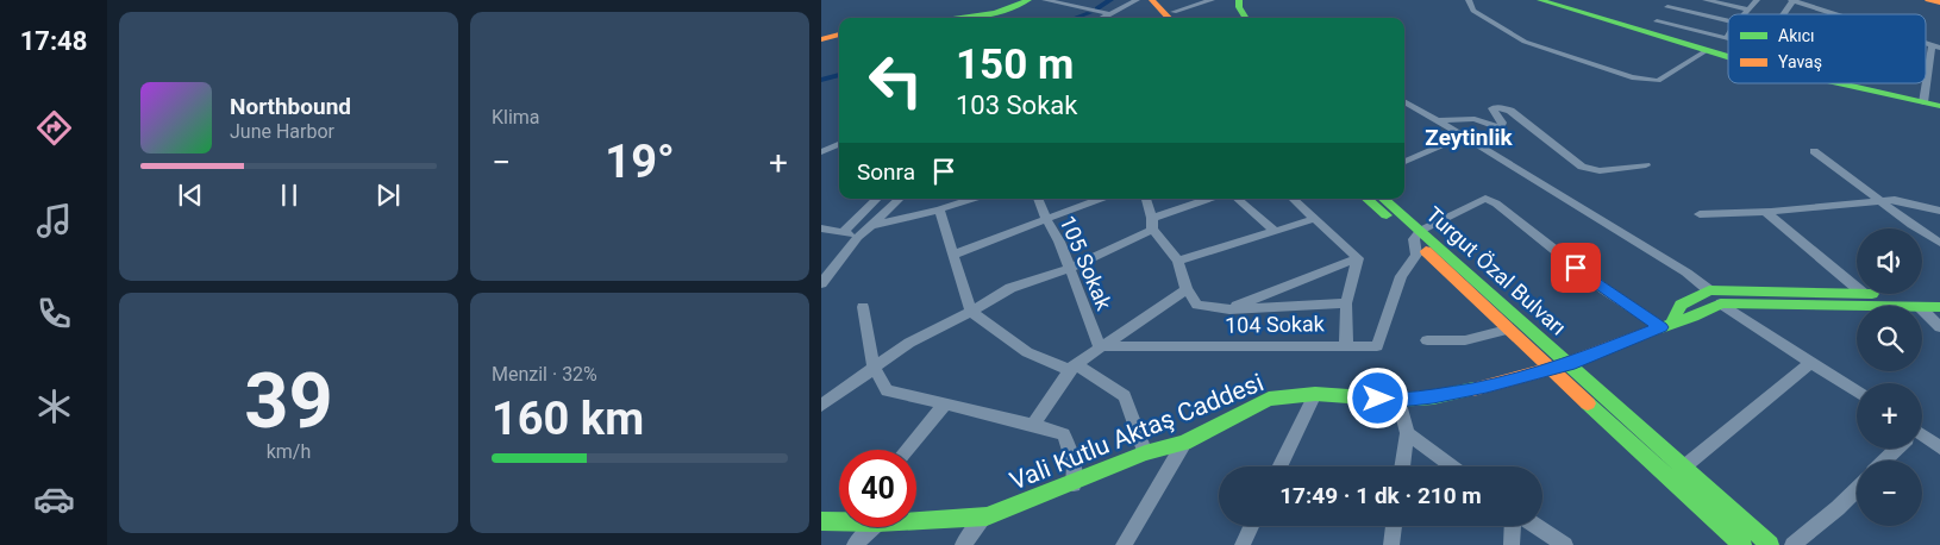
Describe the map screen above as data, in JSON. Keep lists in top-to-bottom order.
{
  "streets": {
    "main road": ["Turgut Özal Bulvarı", "Vali Kutlu Aktaş Caddesi"],
    "street": ["105 Sokak", "104 Sokak"]
  },
  "crossings": [
    ["105 Sokak", "104 Sokak"],
    ["Turgut Özal Bulvarı", "104 Sokak"],
    ["Turgut Özal Bulvarı", "Vali Kutlu Aktaş Caddesi"]
  ],
  "districts": ["Zeytinlik"],
  "legend": ["Akıcı", "Yavaş"],
  "page": {
    "tabs": "17:48",
    "tile": [
      "Klima",
      ["39", "km/h"],
      ["Menzil · 32%", "160 km"]
    ],
    "turn": ["150 m", "103 Sokak"],
    "song": ["Northbound", "June Harbor"],
    "heat": ["−", "19°", "+"],
    "then": "Sonra",
    "map_buttons": ["+", "−"],
    "limit": "40",
    "trip": "17:49 · 1 dk · 210 m"
  }
}
